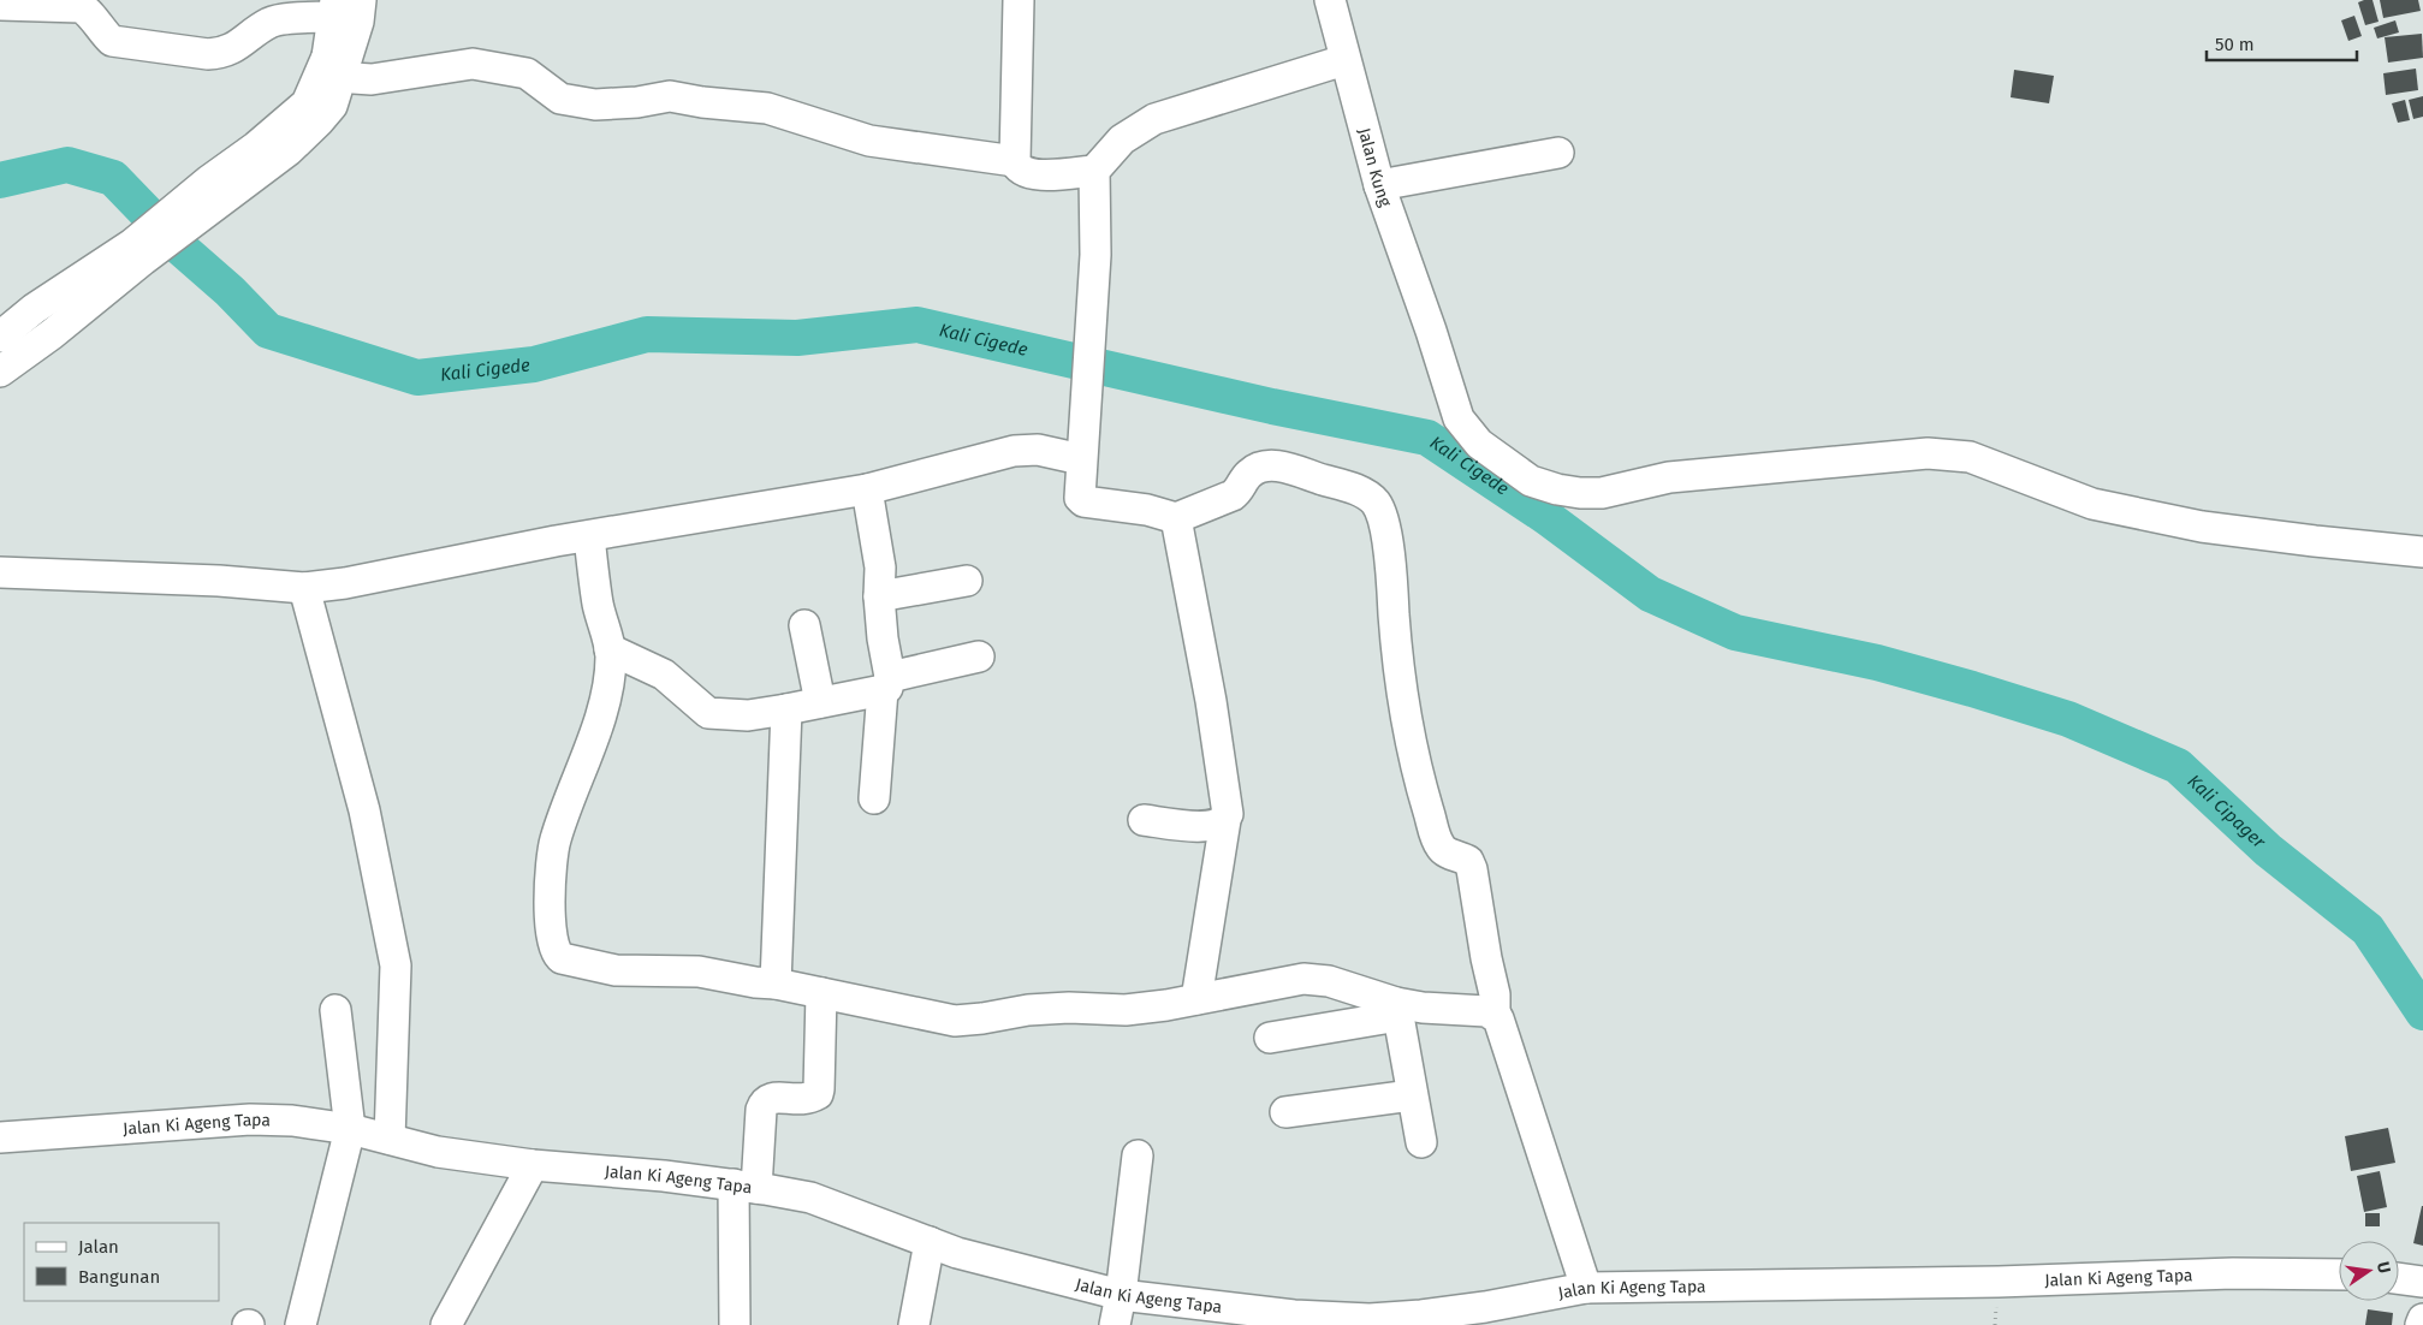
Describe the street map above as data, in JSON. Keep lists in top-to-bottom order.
{
  "streets": {
    "street": ["Jalan Kung", "Jalan Ki Ageng Tapa"]
  },
  "water": ["Kali Cigede", "Kali Cipager"],
  "legend": ["Jalan", "Bangunan"],
  "scale_bar": "50 m",
  "north": "right"
}
